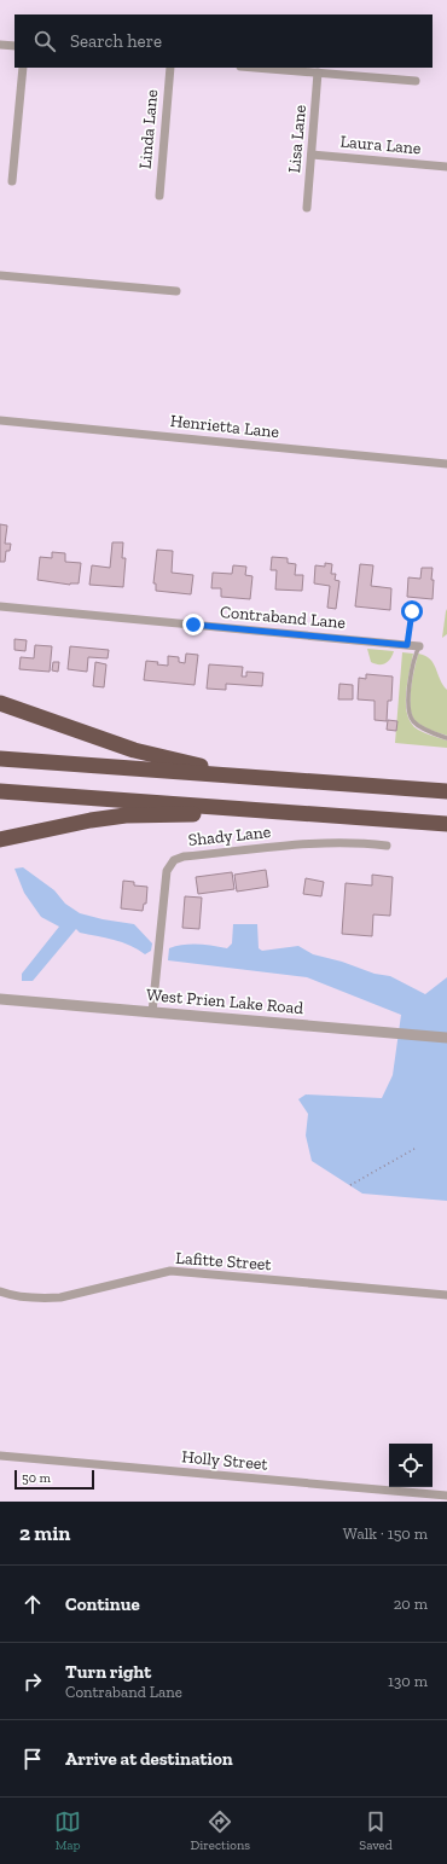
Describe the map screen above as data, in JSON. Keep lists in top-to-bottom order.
{
  "streets": {
    "street": [
      "Linda Lane",
      "Lisa Lane",
      "Laura Lane",
      "Henrietta Lane",
      "Contraband Lane",
      "Shady Lane",
      "West Prien Lake Road",
      "Lafitte Street",
      "Holly Street"
    ]
  },
  "crossings": [
    ["Lisa Lane", "Laura Lane"],
    ["Shady Lane", "West Prien Lake Road"]
  ],
  "scale_bar": "50 m",
  "page": {
    "search": "Search here",
    "scale": "50 m",
    "heading": ["2 min", "Walk · 150 m"],
    "list": [
      ["Continue", "20 m"],
      ["Turn right", "Contraband Lane", "130 m"],
      "Arrive at destination"
    ],
    "nav": ["Map", "Directions", "Saved"]
  }
}
